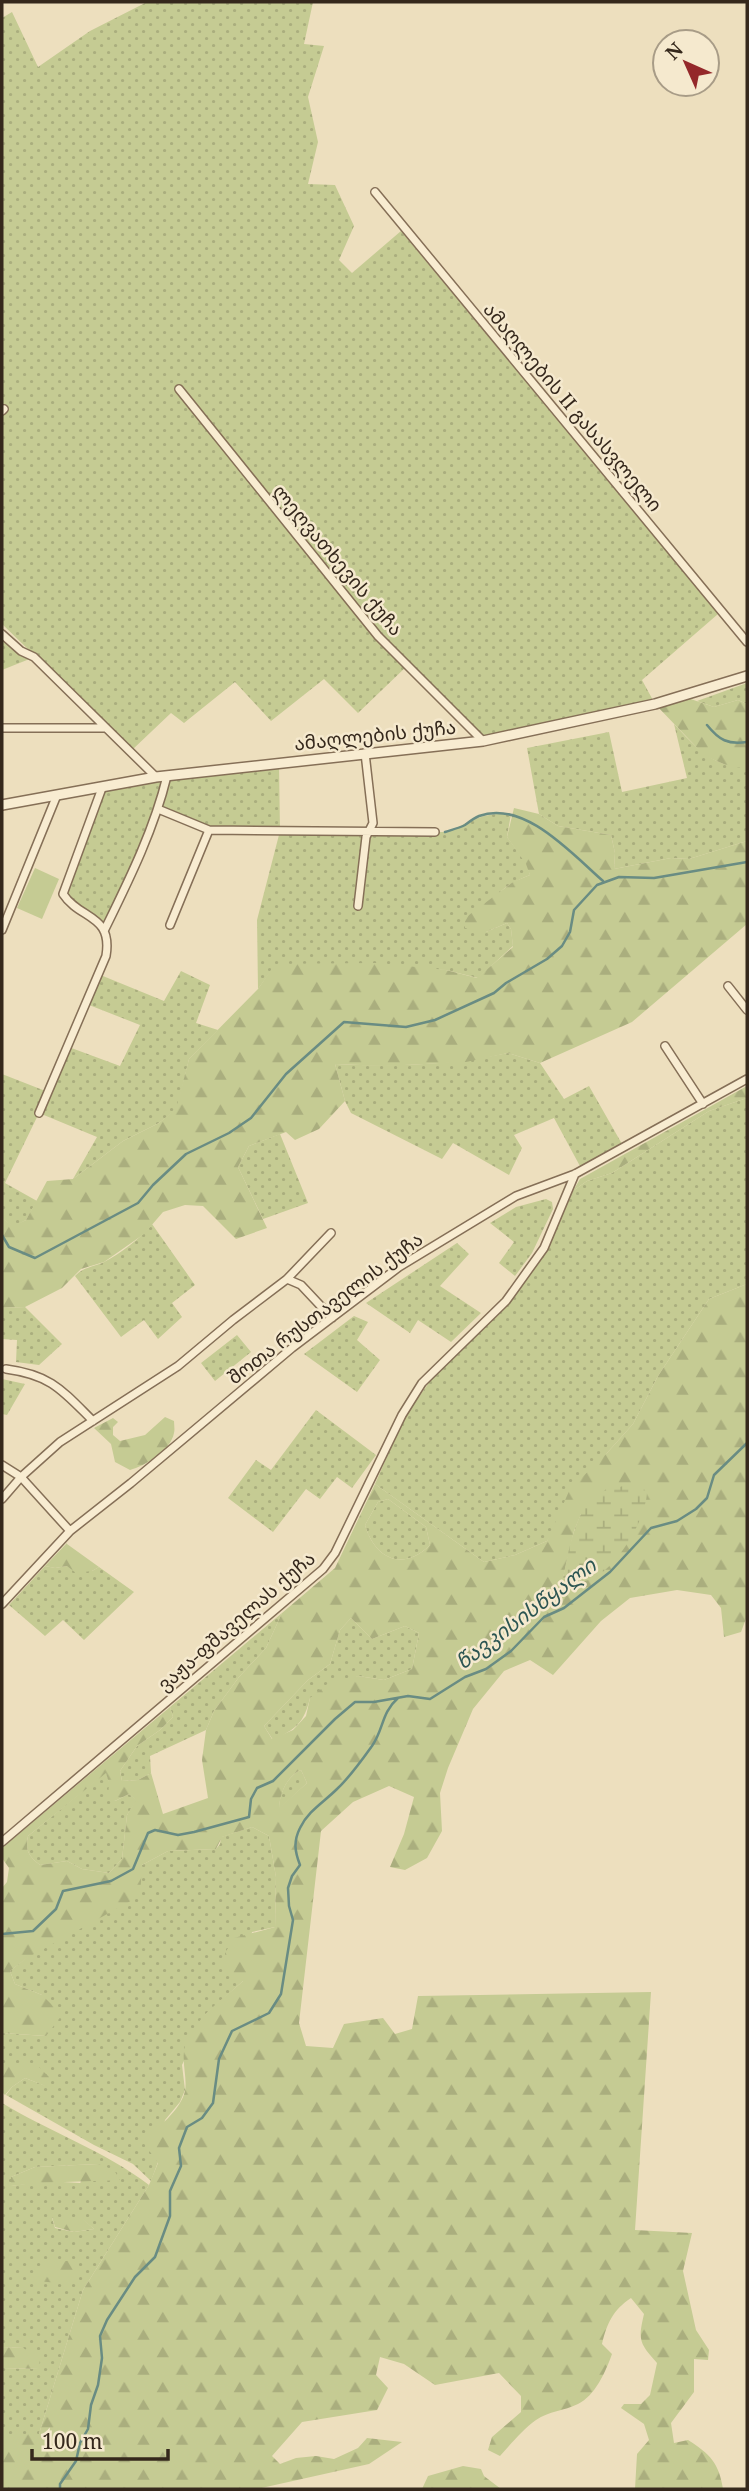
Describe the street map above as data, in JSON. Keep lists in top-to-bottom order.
{
  "streets": {
    "street": [
      "ამაღლების II გასასვლელი",
      "ლეღვათხევის ქუჩა",
      "ამაღლების ქუჩა",
      "შოთა რუსთაველის ქუჩა",
      "ვაჟა-ფშაველას ქუჩა"
    ]
  },
  "crossings": [
    ["ლეღვათხევის ქუჩა", "ამაღლების ქუჩა"],
    ["შოთა რუსთაველის ქუჩა", "ვაჟა-ფშაველას ქუჩა"]
  ],
  "water": ["წავკისისწყალი"],
  "scale_bar": "100 m",
  "north": "top left"
}
